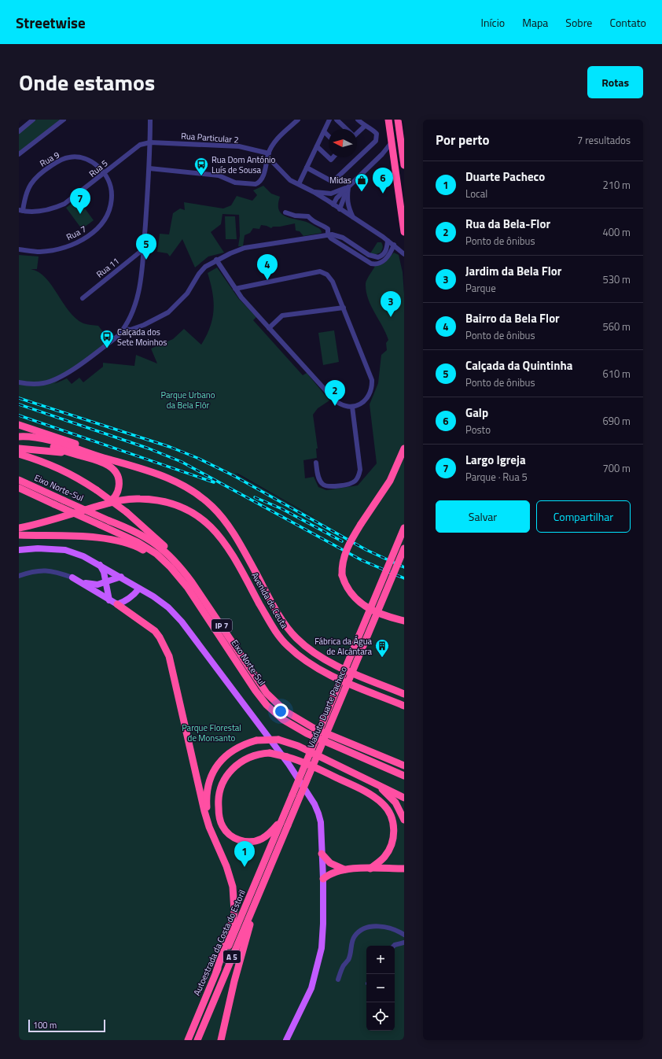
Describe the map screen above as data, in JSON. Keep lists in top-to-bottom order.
{
  "streets": {
    "highway": [
      "Eixo Norte-Sul",
      "Avenida de Ceuta",
      "IP 7",
      "Viaduto Duarte Pacheco",
      "Autoestrada da Costa do Estoril",
      "A 5"
    ],
    "street": [
      "Rua Particular 2",
      "Rua 9",
      "Rua 5",
      "Rua 7",
      "Rua 11"
    ]
  },
  "crossings": [
    ["Rua Particular 2", "Rua 5"],
    ["Rua 9", "Rua 5"],
    ["Rua 9", "Rua 7"],
    ["Rua 5", "Rua 7"],
    ["Viaduto Duarte Pacheco", "Autoestrada da Costa do Estoril"]
  ],
  "parks": ["Parque Urbano da Bela Flôr", "Parque Florestal de Monsanto"],
  "places": {
    "bus stop": ["Rua Dom António Luís de Sousa", "Calçada dos Sete Moinhos"],
    "shop": ["Midas"],
    "building": ["Fábrica da Água de Alcântara"]
  },
  "scale_bar": "100 m",
  "north": "left",
  "page": {
    "header": "Streetwise",
    "nav": [
      "Início",
      "Mapa",
      "Sobre",
      "Contato"
    ],
    "title": "Onde estamos",
    "buttons": [
      "Rotas",
      ["Salvar", "Compartilhar"]
    ],
    "heading": ["Por perto", "7 resultados"],
    "list": [
      {
        "mark": "1",
        "name": "Duarte Pacheco",
        "note": "Local",
        "value": "210 m"
      },
      {
        "mark": "2",
        "name": "Rua da Bela-Flor",
        "note": "Ponto de ônibus",
        "value": "400 m"
      },
      {
        "mark": "3",
        "name": "Jardim da Bela Flor",
        "note": "Parque",
        "value": "530 m"
      },
      {
        "mark": "4",
        "name": "Bairro da Bela Flor",
        "note": "Ponto de ônibus",
        "value": "560 m"
      },
      {
        "mark": "5",
        "name": "Calçada da Quintinha",
        "note": "Ponto de ônibus",
        "value": "610 m"
      },
      {
        "mark": "6",
        "name": "Galp",
        "note": "Posto",
        "value": "690 m"
      },
      {
        "mark": "7",
        "name": "Largo Igreja",
        "note": "Parque · Rua 5",
        "value": "700 m"
      }
    ],
    "pins": [
      "6",
      "7",
      "5",
      "4",
      "3",
      "2",
      "1"
    ],
    "map_buttons": ["+", "−"],
    "scale": "100 m"
  }
}
